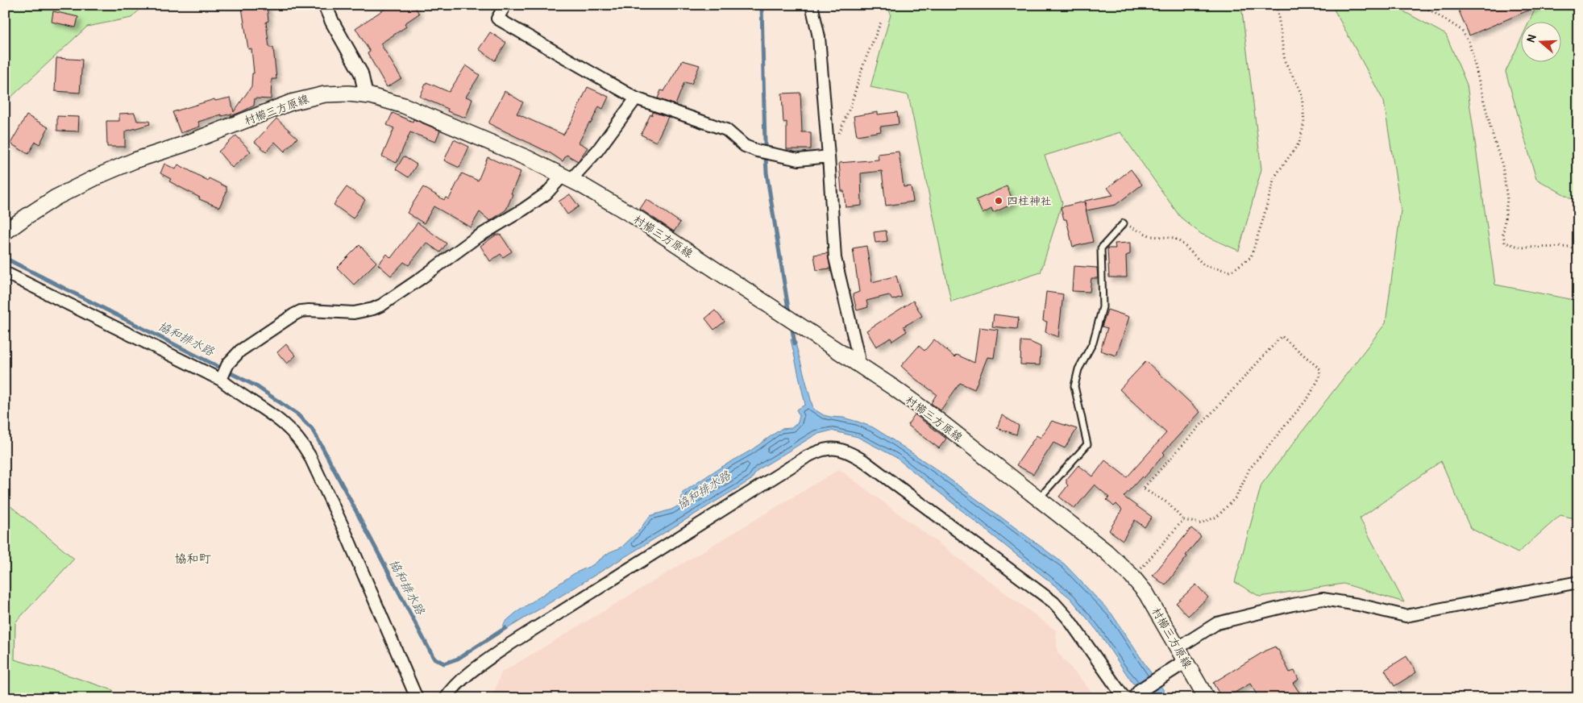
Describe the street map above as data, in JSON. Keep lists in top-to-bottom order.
{
  "streets": {
    "main road": ["村櫛三方原線"]
  },
  "districts": ["協和町"],
  "water": ["協和排水路"],
  "places": ["四柱神社"],
  "north": "left"
}
